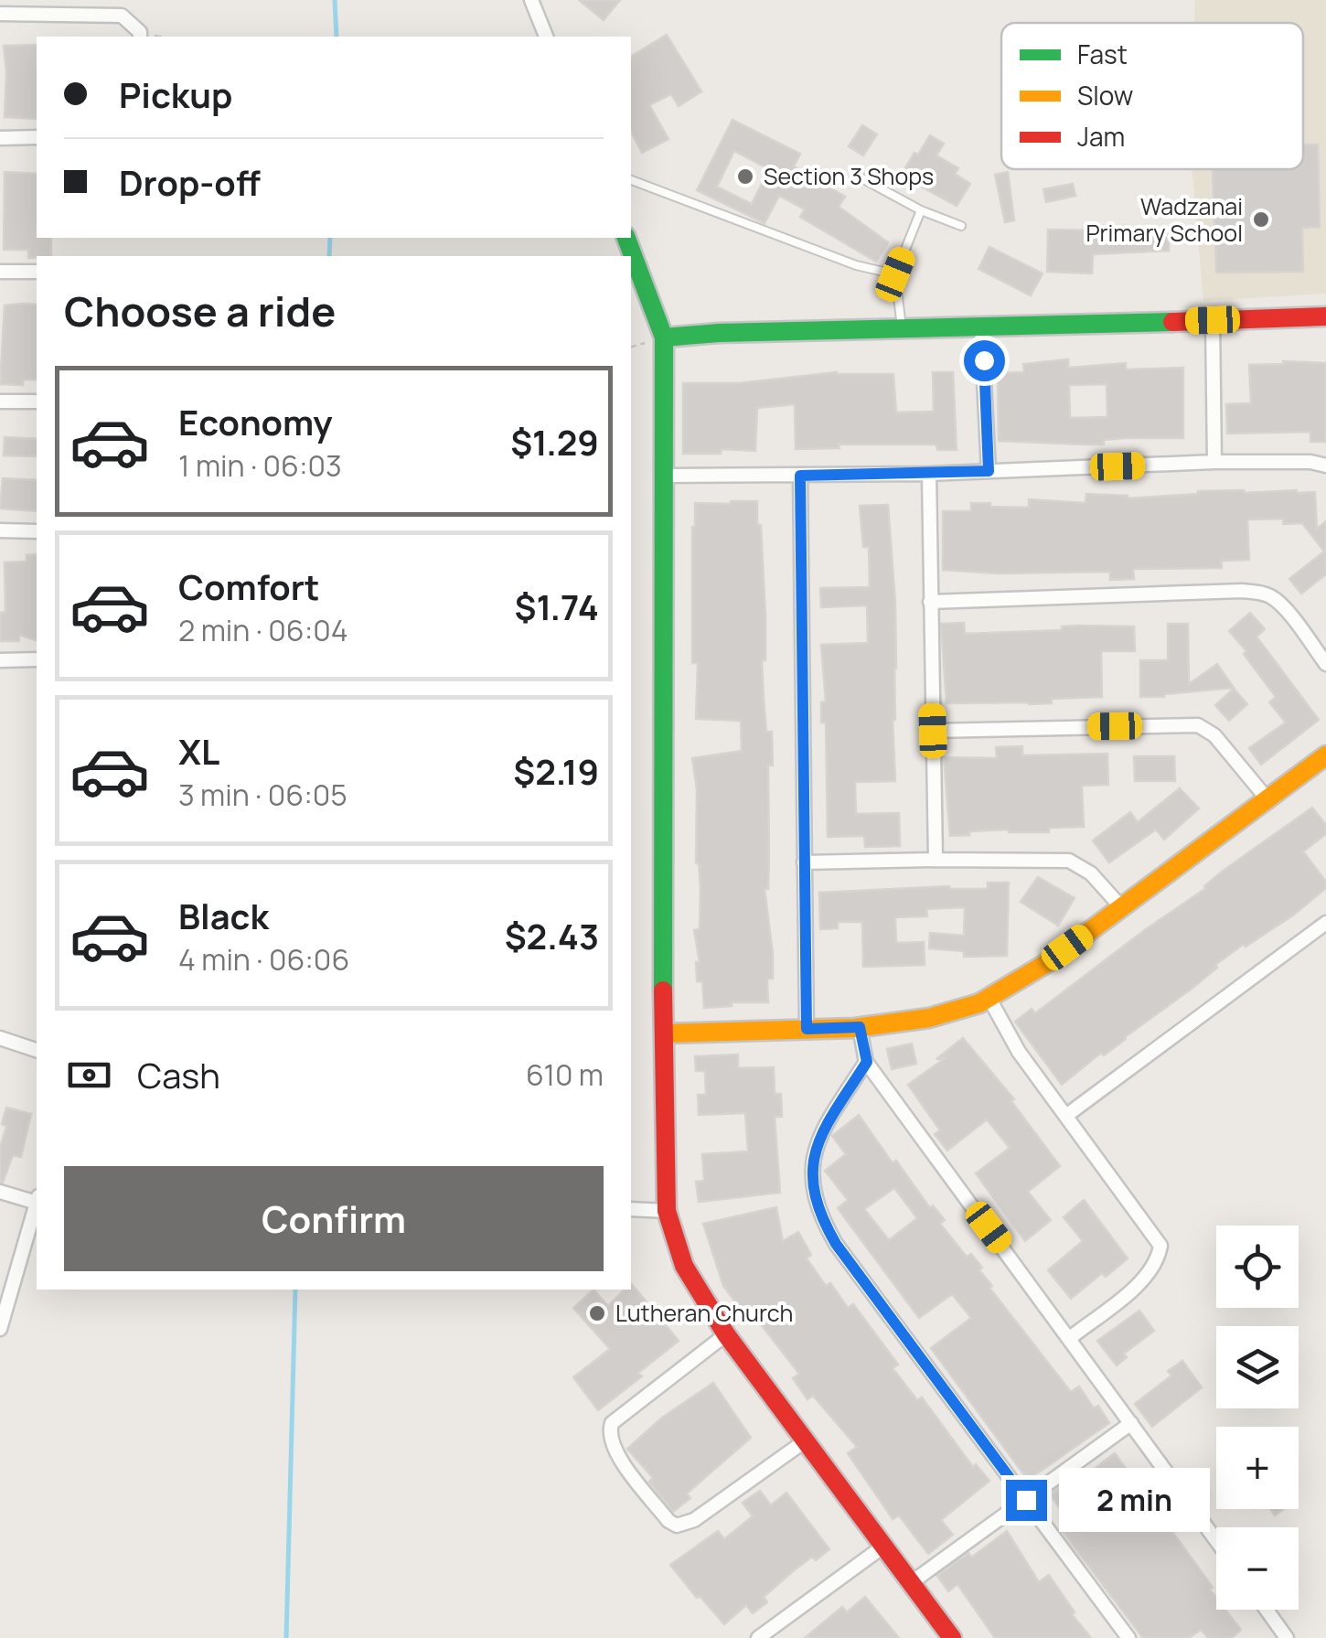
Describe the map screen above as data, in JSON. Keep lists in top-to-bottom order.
{
  "places": ["Section 3 Shops", "Wadzanai Primary School", "Lutheran Church"],
  "legend": ["Fast", "Slow", "Jam"],
  "page": {
    "banner": ["Pickup", "Drop-off"],
    "heading": "Choose a ride",
    "list": [
      {
        "name": "Economy",
        "note": "1 min · 06:03",
        "value": "$1.29"
      },
      {
        "name": "Comfort",
        "note": "2 min · 06:04",
        "value": "$1.74"
      },
      {
        "name": "XL",
        "note": "3 min · 06:05",
        "value": "$2.19"
      },
      {
        "name": "Black",
        "note": "4 min · 06:06",
        "value": "$2.43"
      }
    ],
    "pay": ["Cash", "610 m"],
    "buttons": "Confirm",
    "map_buttons": ["+", "−"],
    "bubble": "2 min"
  }
}
